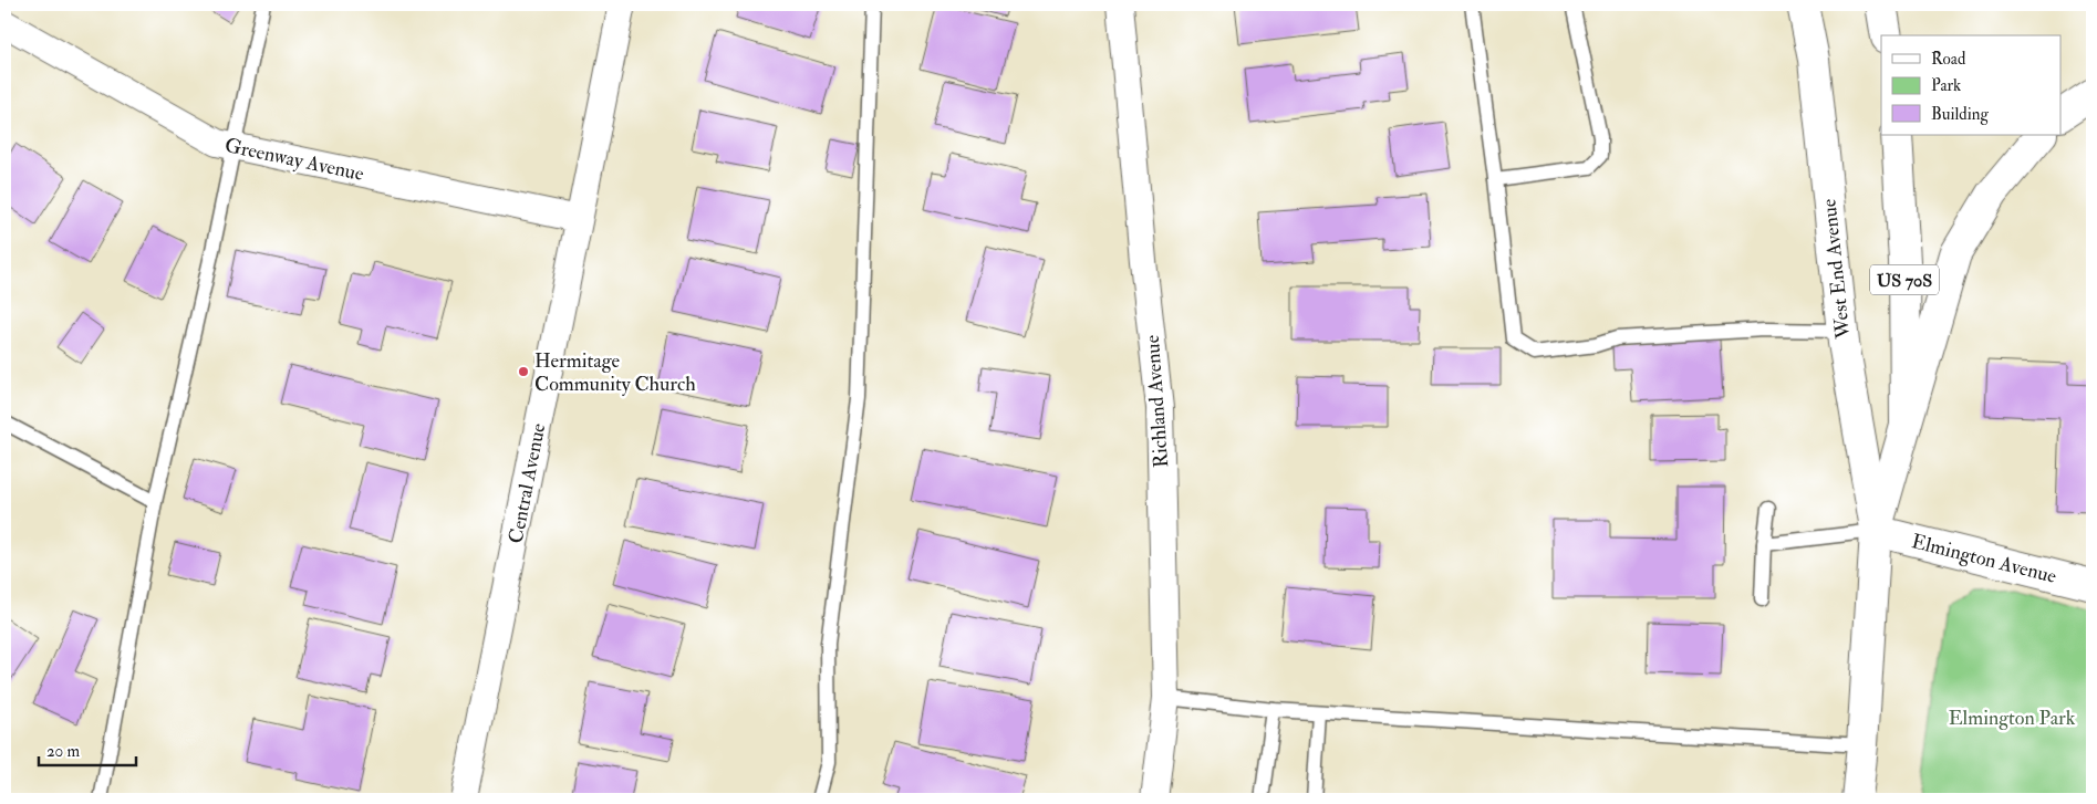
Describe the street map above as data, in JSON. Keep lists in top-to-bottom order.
{
  "streets": {
    "main road": ["West End Avenue", "US 70S", "Elmington Avenue"],
    "street": ["Greenway Avenue", "Richland Avenue", "Central Avenue"]
  },
  "crossings": [
    ["Greenway Avenue", "Central Avenue"],
    ["West End Avenue", "Elmington Avenue"]
  ],
  "parks": ["Elmington Park"],
  "places": ["Hermitage Community Church"],
  "legend": ["Road", "Park", "Building"],
  "scale_bar": "20 m"
}
